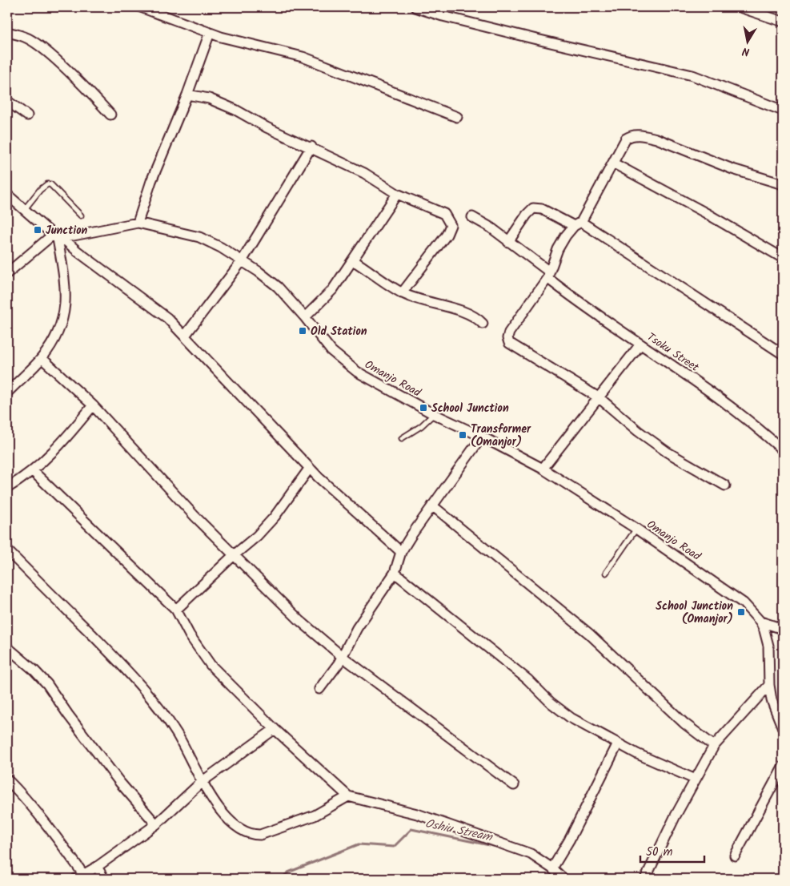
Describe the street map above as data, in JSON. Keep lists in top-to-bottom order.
{
  "streets": {
    "street": ["Tsoku Street", "Omanjo Road"]
  },
  "water": ["Oshiu Stream"],
  "places": {
    "transit": [
      "Junction",
      "Old Station",
      "School Junction",
      "Transformer (Omanjor)",
      "School Junction (Omanjor)"
    ]
  },
  "scale_bar": "50 m",
  "north": "bottom"
}
